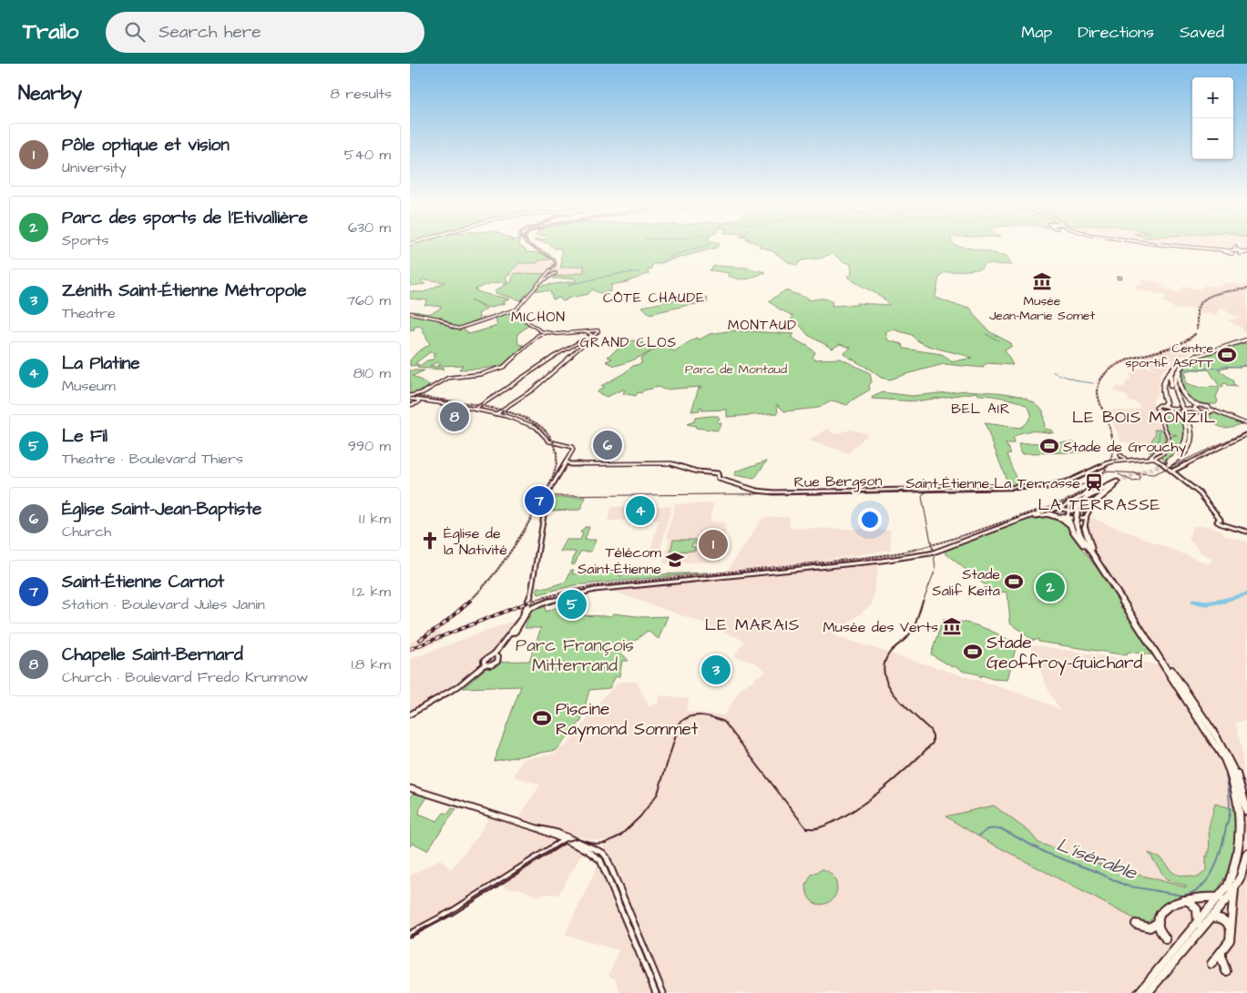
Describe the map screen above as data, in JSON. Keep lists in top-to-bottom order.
{
  "streets": {
    "main road": ["Rue Bergson"]
  },
  "districts": [
    "CÔTE CHAUDE",
    "MICHON",
    "MONTAUD",
    "GRAND CLOS",
    "BEL AIR",
    "LE BOIS MONZIL",
    "LA TERRASSE",
    "LE MARAIS"
  ],
  "water": ["L'isérable"],
  "parks": ["Parc de Montaud", "Parc François Mitterrand"],
  "places": {
    "museum": ["Musée Jean-Marie Somet", "Musée des Verts"],
    "sports": [
      "Centre sportif ASPTT",
      "Stade de Grouchy",
      "Stade Salif Keïta",
      "Stade Geoffroy-Guichard",
      "Piscine Raymond Sommet"
    ],
    "station": ["Saint-Étienne-La Terrasse"],
    "church": ["Église de la Nativité"],
    "school or university": ["Télécom Saint-Étienne"]
  },
  "page": {
    "header": "Trailo",
    "search": "Search here",
    "nav": ["Map", "Directions", "Saved"],
    "heading": ["Nearby", "8 results"],
    "map_buttons": ["+", "−"],
    "list": [
      {
        "mark": "1",
        "name": "Pôle optique et vision",
        "note": "University",
        "value": "540 m"
      },
      {
        "mark": "2",
        "name": "Parc des sports de l'Etivallière",
        "note": "Sports",
        "value": "630 m"
      },
      {
        "mark": "3",
        "name": "Zénith Saint-Étienne Métropole",
        "note": "Theatre",
        "value": "760 m"
      },
      {
        "mark": "4",
        "name": "La Platine",
        "note": "Museum",
        "value": "810 m"
      },
      {
        "mark": "5",
        "name": "Le Fil",
        "note": "Theatre · Boulevard Thiers",
        "value": "990 m"
      },
      {
        "mark": "6",
        "name": "Église Saint-Jean-Baptiste",
        "note": "Church",
        "value": "1.1 km"
      },
      {
        "mark": "7",
        "name": "Saint-Étienne Carnot",
        "note": "Station · Boulevard Jules Janin",
        "value": "1.2 km"
      },
      {
        "mark": "8",
        "name": "Chapelle Saint-Bernard",
        "note": "Church · Boulevard Fredo Krumnow",
        "value": "1.8 km"
      }
    ],
    "pins": [
      "8",
      "6",
      "7",
      "4",
      "1",
      "2",
      "5",
      "3"
    ]
  }
}
